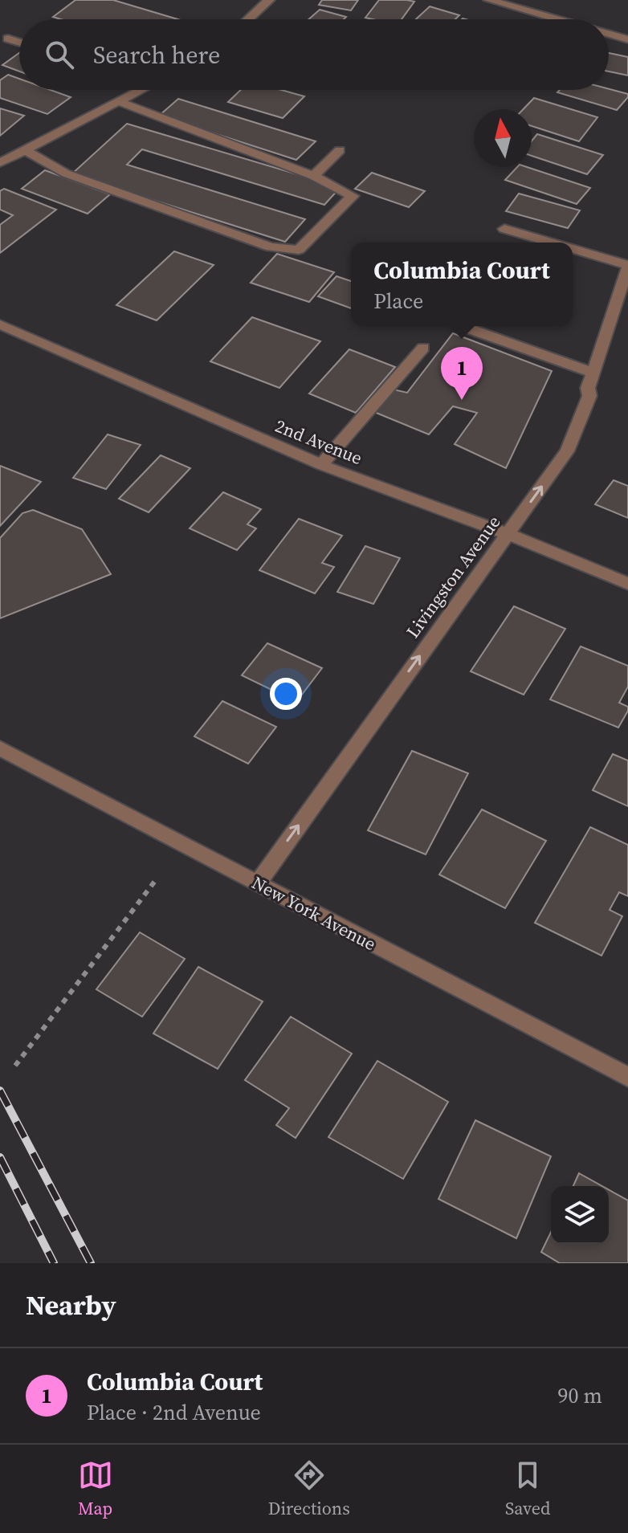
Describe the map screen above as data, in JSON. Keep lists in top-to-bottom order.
{
  "streets": {
    "street": ["2nd Avenue", "Livingston Avenue", "New York Avenue"]
  },
  "crossings": [
    ["2nd Avenue", "Livingston Avenue"],
    ["Livingston Avenue", "New York Avenue"]
  ],
  "one_way": ["Livingston Avenue"],
  "north": "top",
  "page": {
    "search": "Search here",
    "popup": ["Columbia Court", "Place"],
    "pins": "1",
    "heading": "Nearby",
    "list": [
      {
        "mark": "1",
        "name": "Columbia Court",
        "note": "Place · 2nd Avenue",
        "value": "90 m"
      }
    ],
    "nav": ["Map", "Directions", "Saved"]
  }
}
